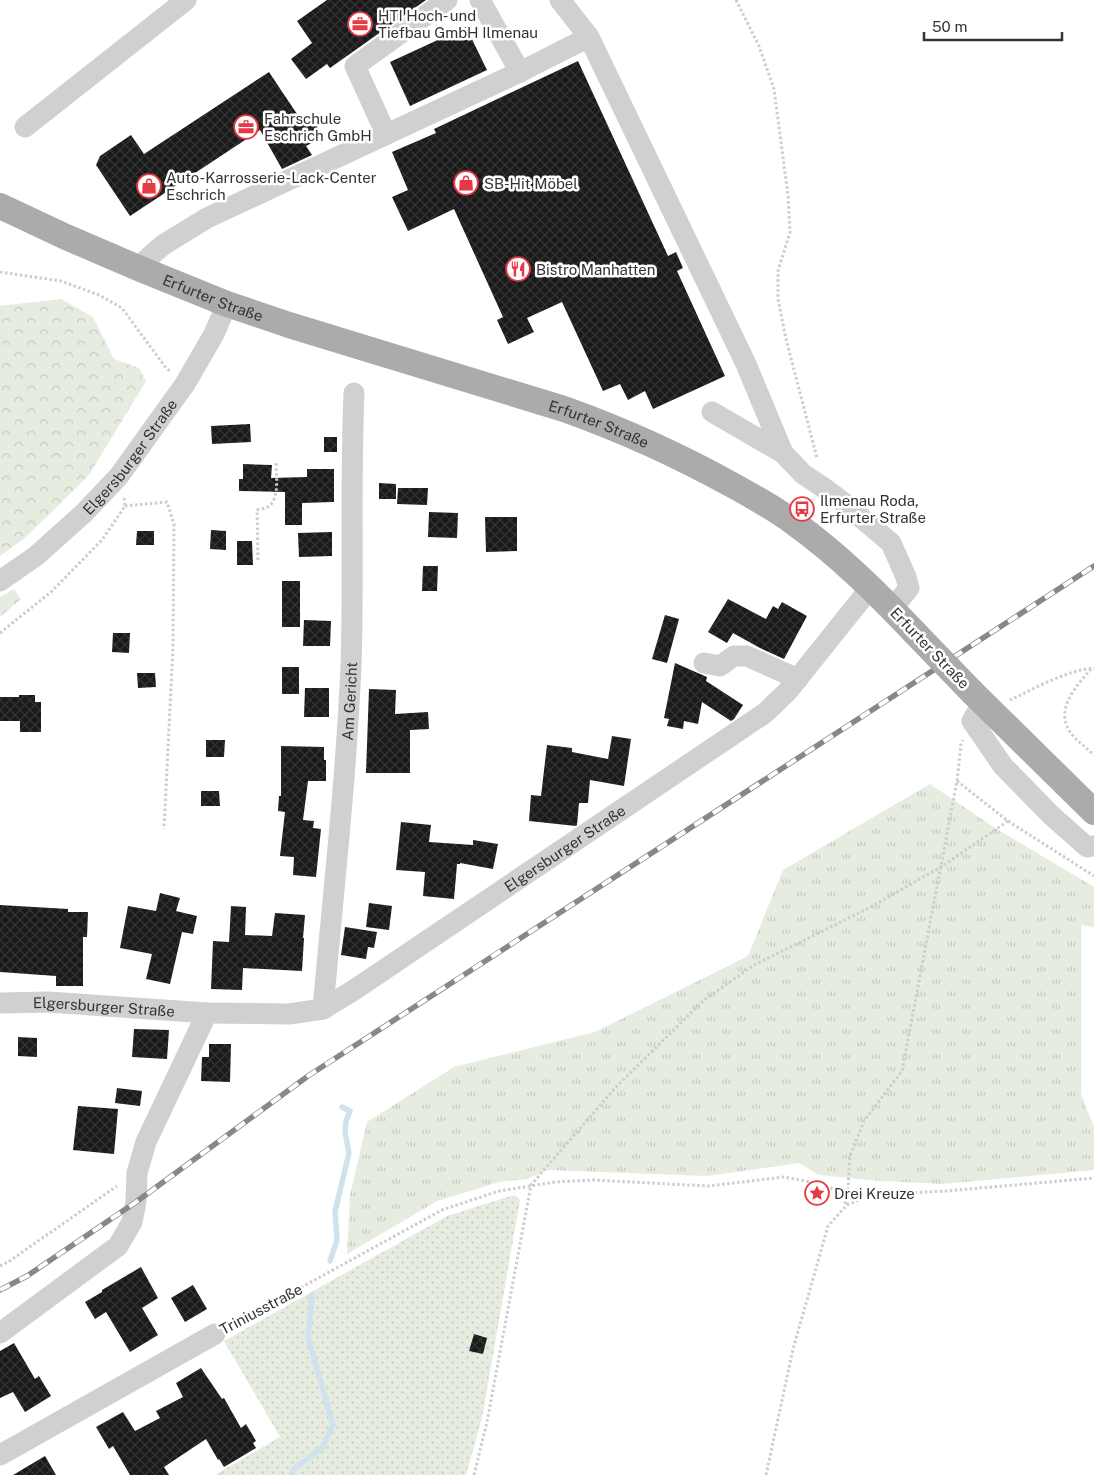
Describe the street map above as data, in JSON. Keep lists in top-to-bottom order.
{
  "streets": {
    "main road": ["Erfurter Straße"],
    "street": ["Elgersburger Straße", "Am Gericht", "Triniusstraße"]
  },
  "crossings": [
    ["Erfurter Straße", "Elgersburger Straße"],
    ["Elgersburger Straße", "Am Gericht"]
  ],
  "places": {
    "office": ["HTI Hoch- und Tiefbau GmbH Ilmenau", "Fahrschule Eschrich GmbH"],
    "shop": ["SB-Hit Möbel", "Auto-Karrosserie-Lack-Center Eschrich"],
    "restaurant": ["Bistro Manhatten"],
    "bus stop": ["Ilmenau Roda, Erfurter Straße"],
    "place": ["Drei Kreuze"]
  },
  "scale_bar": "50 m"
}
